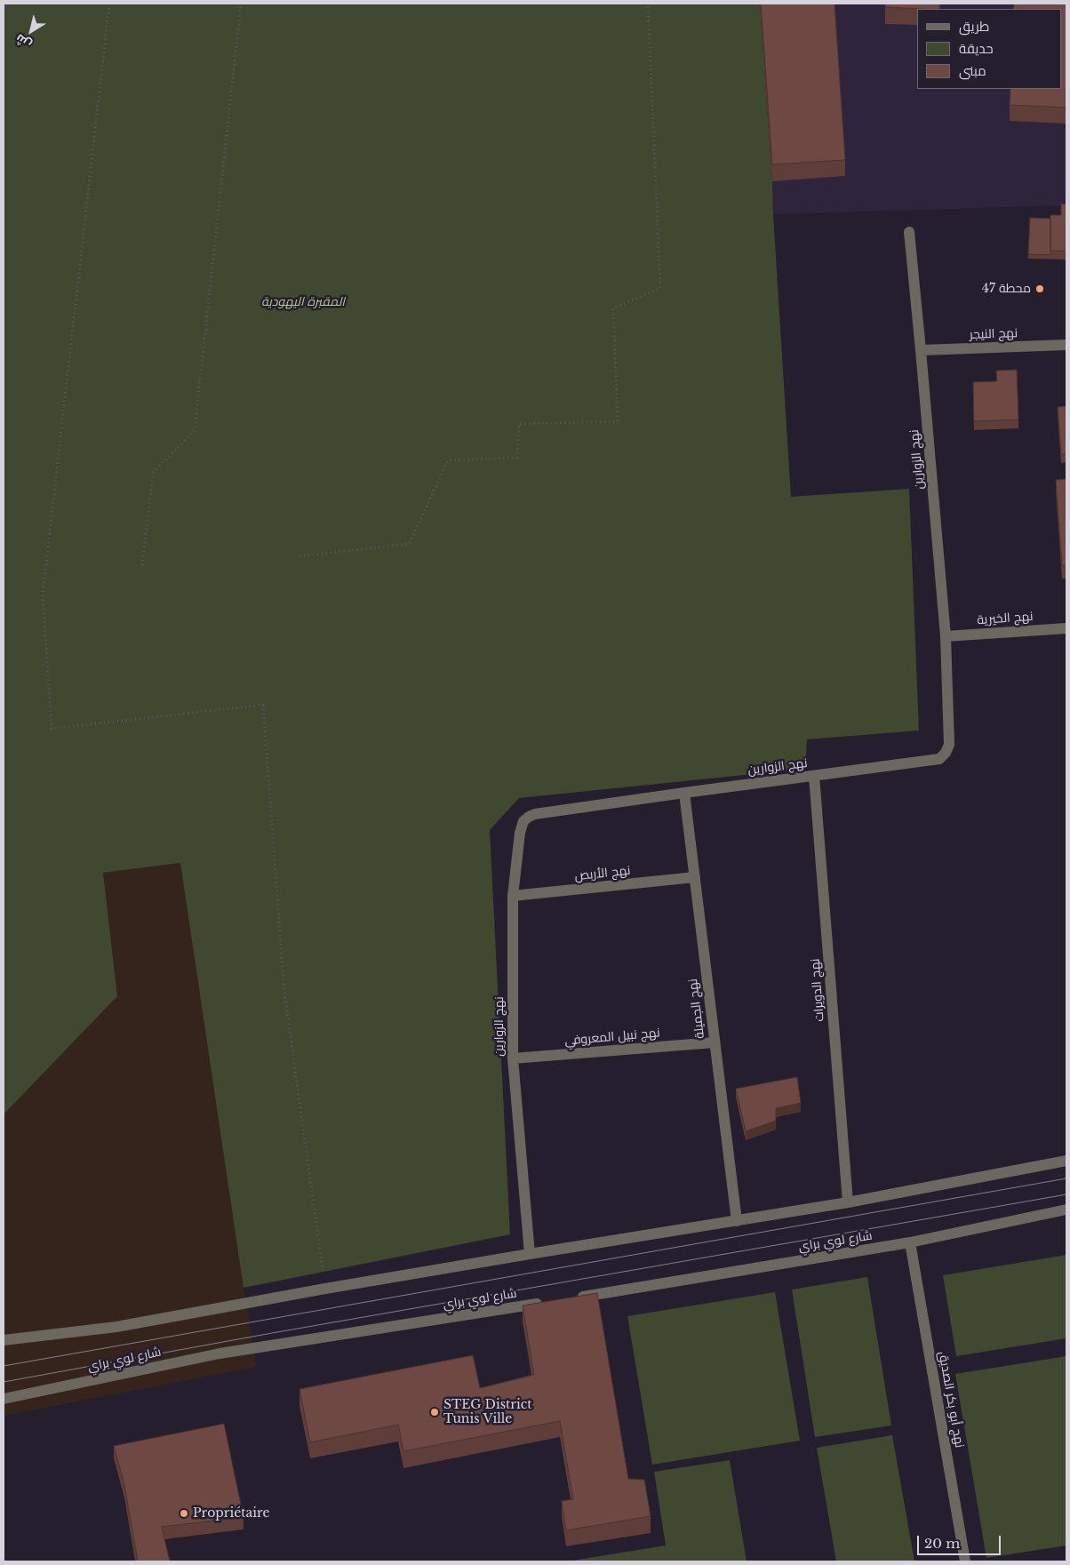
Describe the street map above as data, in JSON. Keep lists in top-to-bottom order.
{
  "streets": {
    "street": [
      "نهج النيجر",
      "نهج الزوارين",
      "نهج الخيرية",
      "نهج الأربص",
      "نهج الدويرات",
      "نهج الجميلة",
      "نهج نبيل المعروفي",
      "شارع لوي براي",
      "نهج أبو بكر الصديق"
    ]
  },
  "crossings": [
    ["نهج النيجر", "نهج الزوارين"],
    ["نهج الزوارين", "نهج الخيرية"],
    ["نهج الزوارين", "نهج الأربص"],
    ["نهج الزوارين", "نهج الدويرات"],
    ["نهج الزوارين", "نهج الجميلة"],
    ["نهج الزوارين", "نهج نبيل المعروفي"],
    ["نهج الأربص", "نهج الجميلة"],
    ["نهج الجميلة", "نهج نبيل المعروفي"],
    ["شارع لوي براي", "نهج أبو بكر الصديق"]
  ],
  "parks": ["المقبرة اليهودية"],
  "places": ["محطة 47", "STEG District Tunis Ville", "Propriétaire"],
  "legend": ["طريق", "حديقة", "مبنى"],
  "scale_bar": "20 m",
  "north": "bottom left"
}
